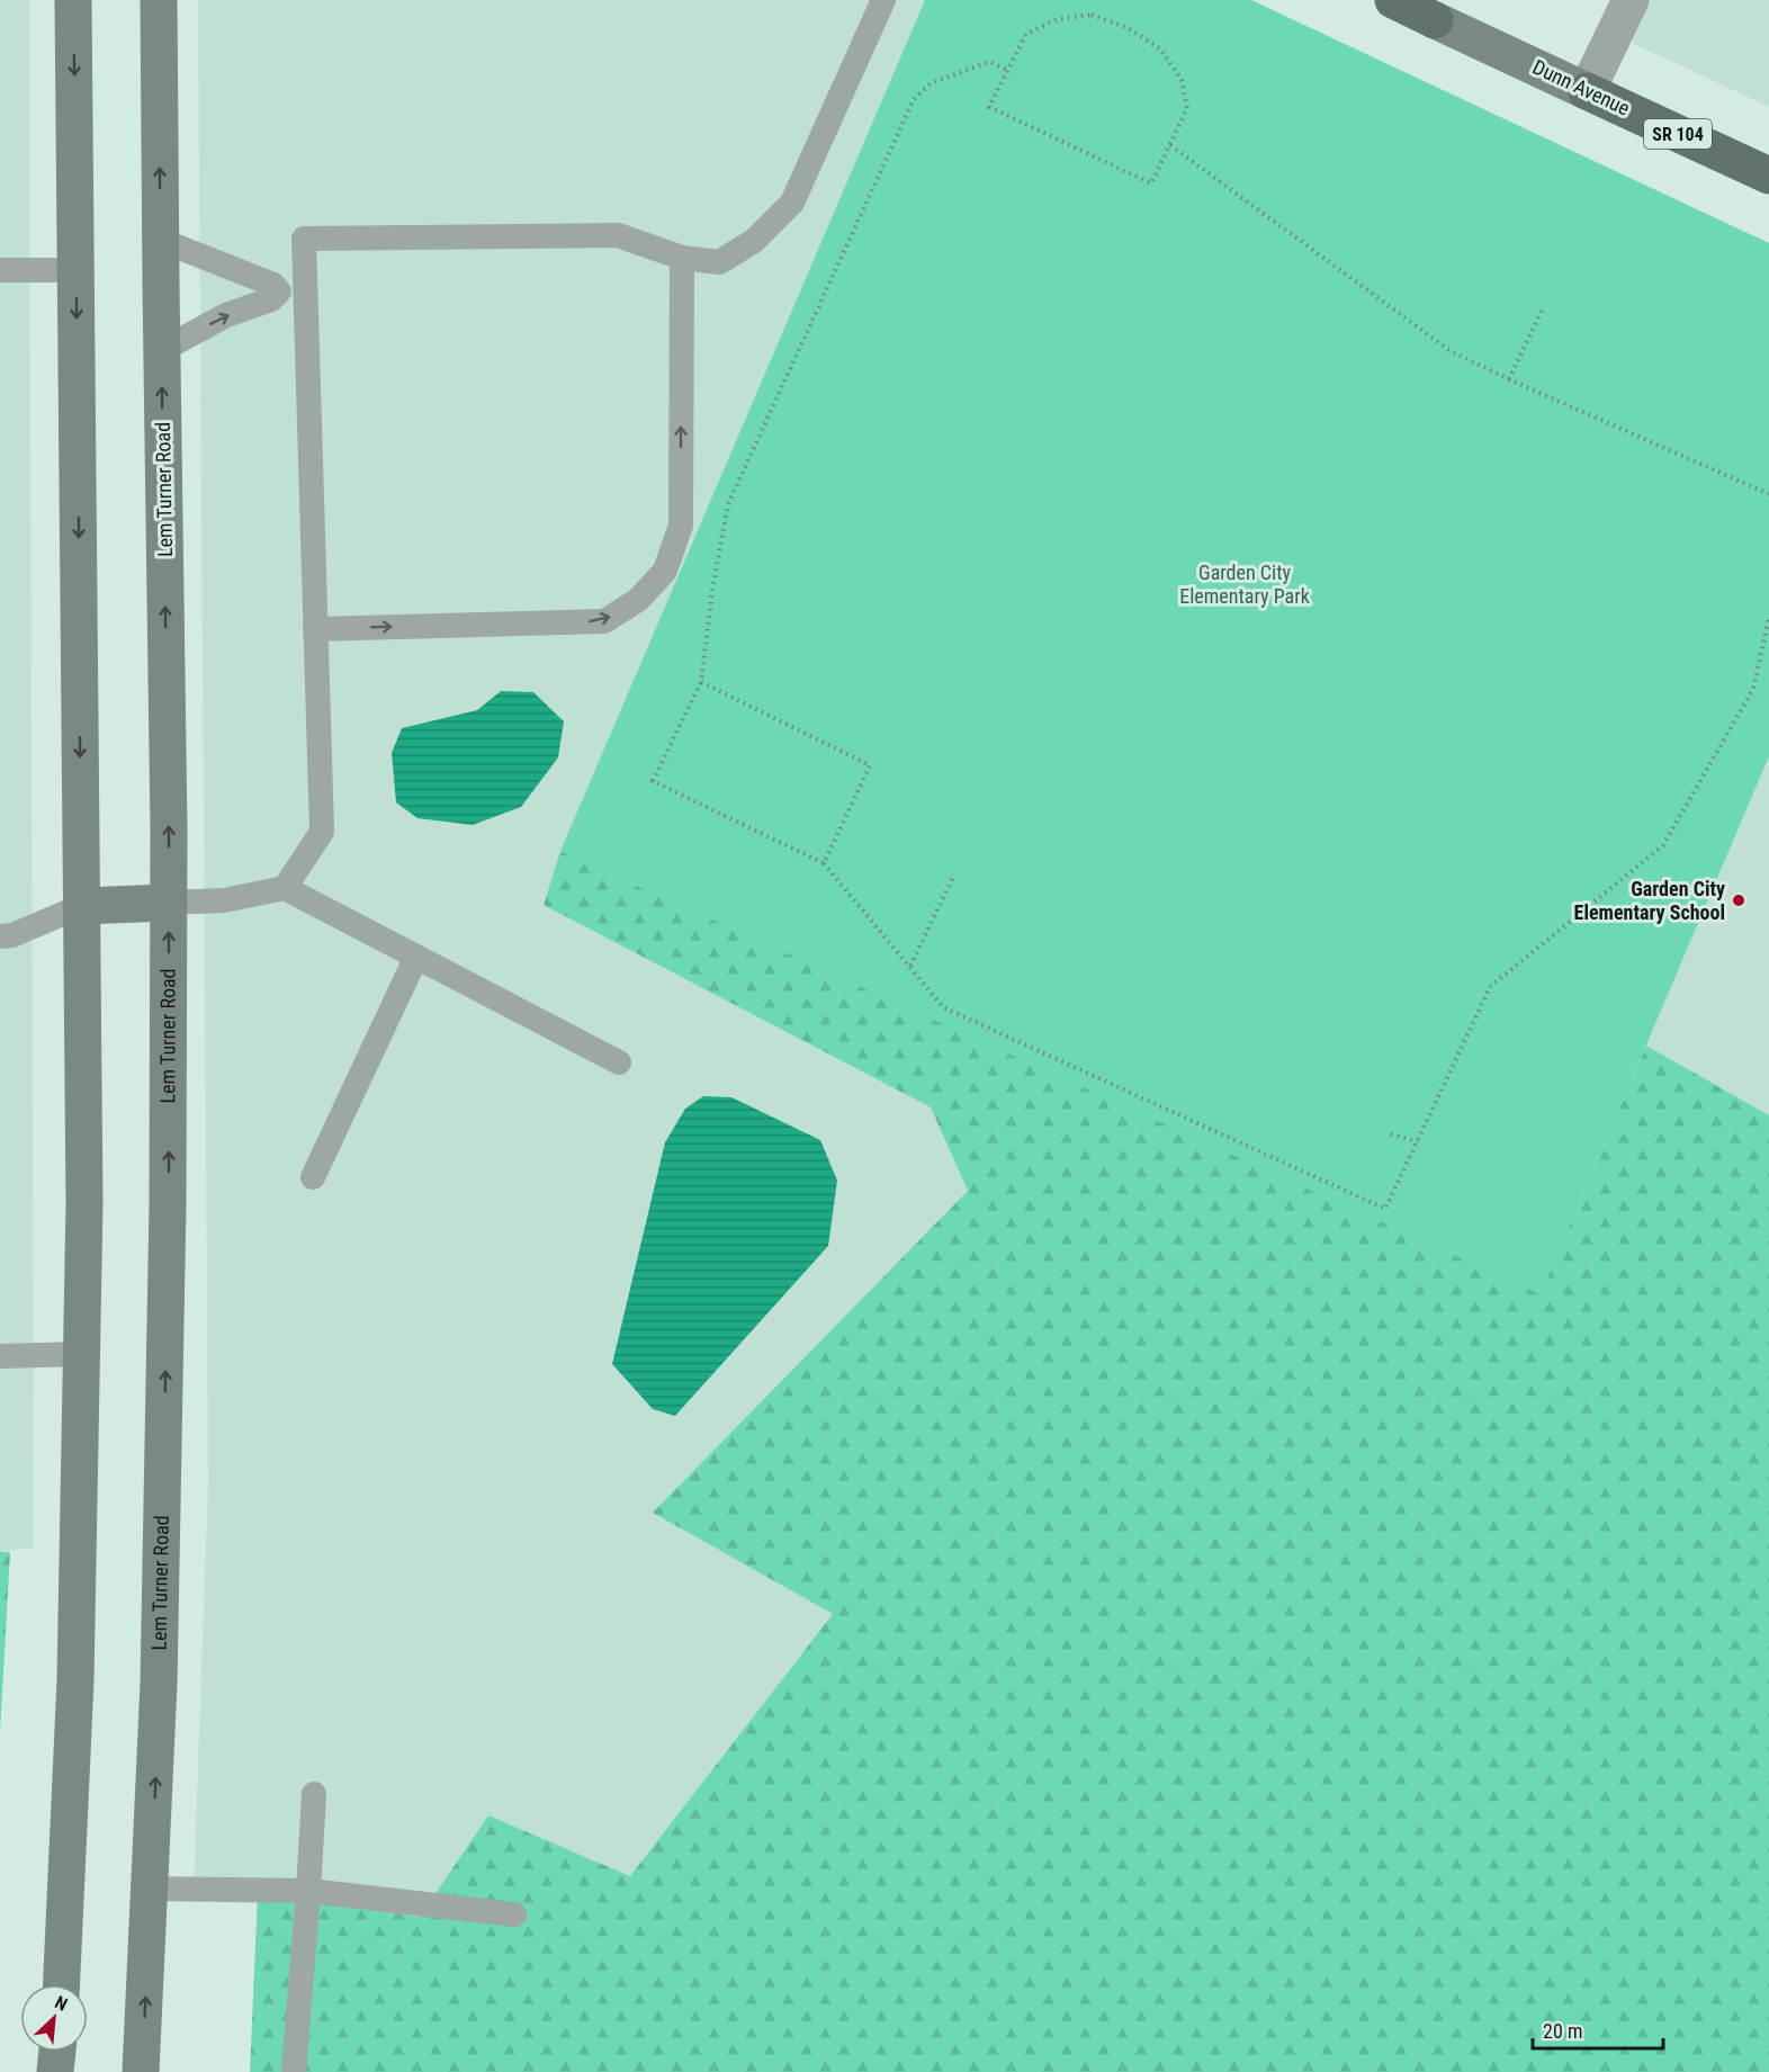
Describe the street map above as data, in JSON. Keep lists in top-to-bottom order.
{
  "streets": {
    "main road": ["Dunn Avenue", "SR 104", "Lem Turner Road"]
  },
  "parks": ["Garden City Elementary Park"],
  "places": ["Garden City Elementary School"],
  "scale_bar": "20 m",
  "north": "top right"
}
